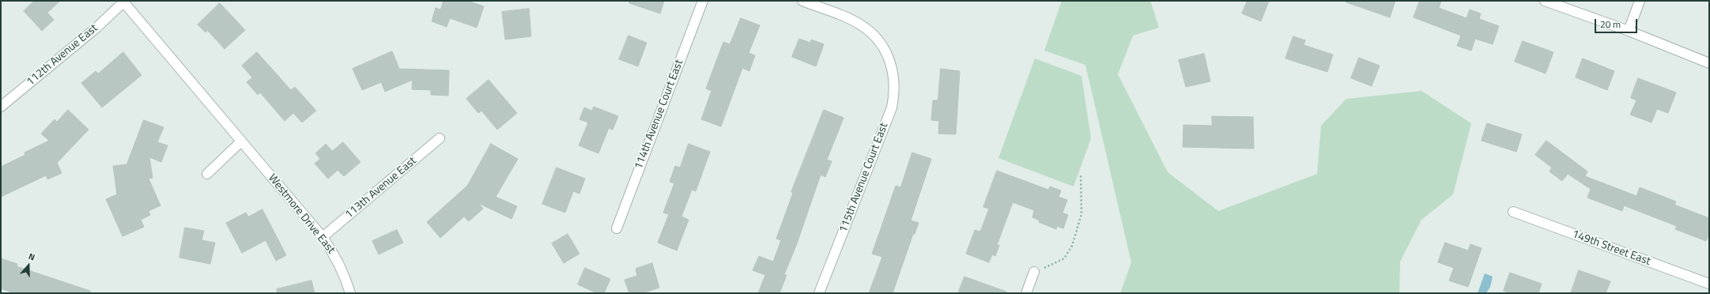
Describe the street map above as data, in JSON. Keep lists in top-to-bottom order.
{
  "streets": {
    "street": [
      "112th Avenue East",
      "114th Avenue Court East",
      "115th Avenue Court East",
      "113th Avenue East",
      "Westmore Drive East",
      "149th Street East"
    ]
  },
  "crossings": [
    ["112th Avenue East", "Westmore Drive East"],
    ["113th Avenue East", "Westmore Drive East"]
  ],
  "scale_bar": "20 m",
  "north": "top"
}
